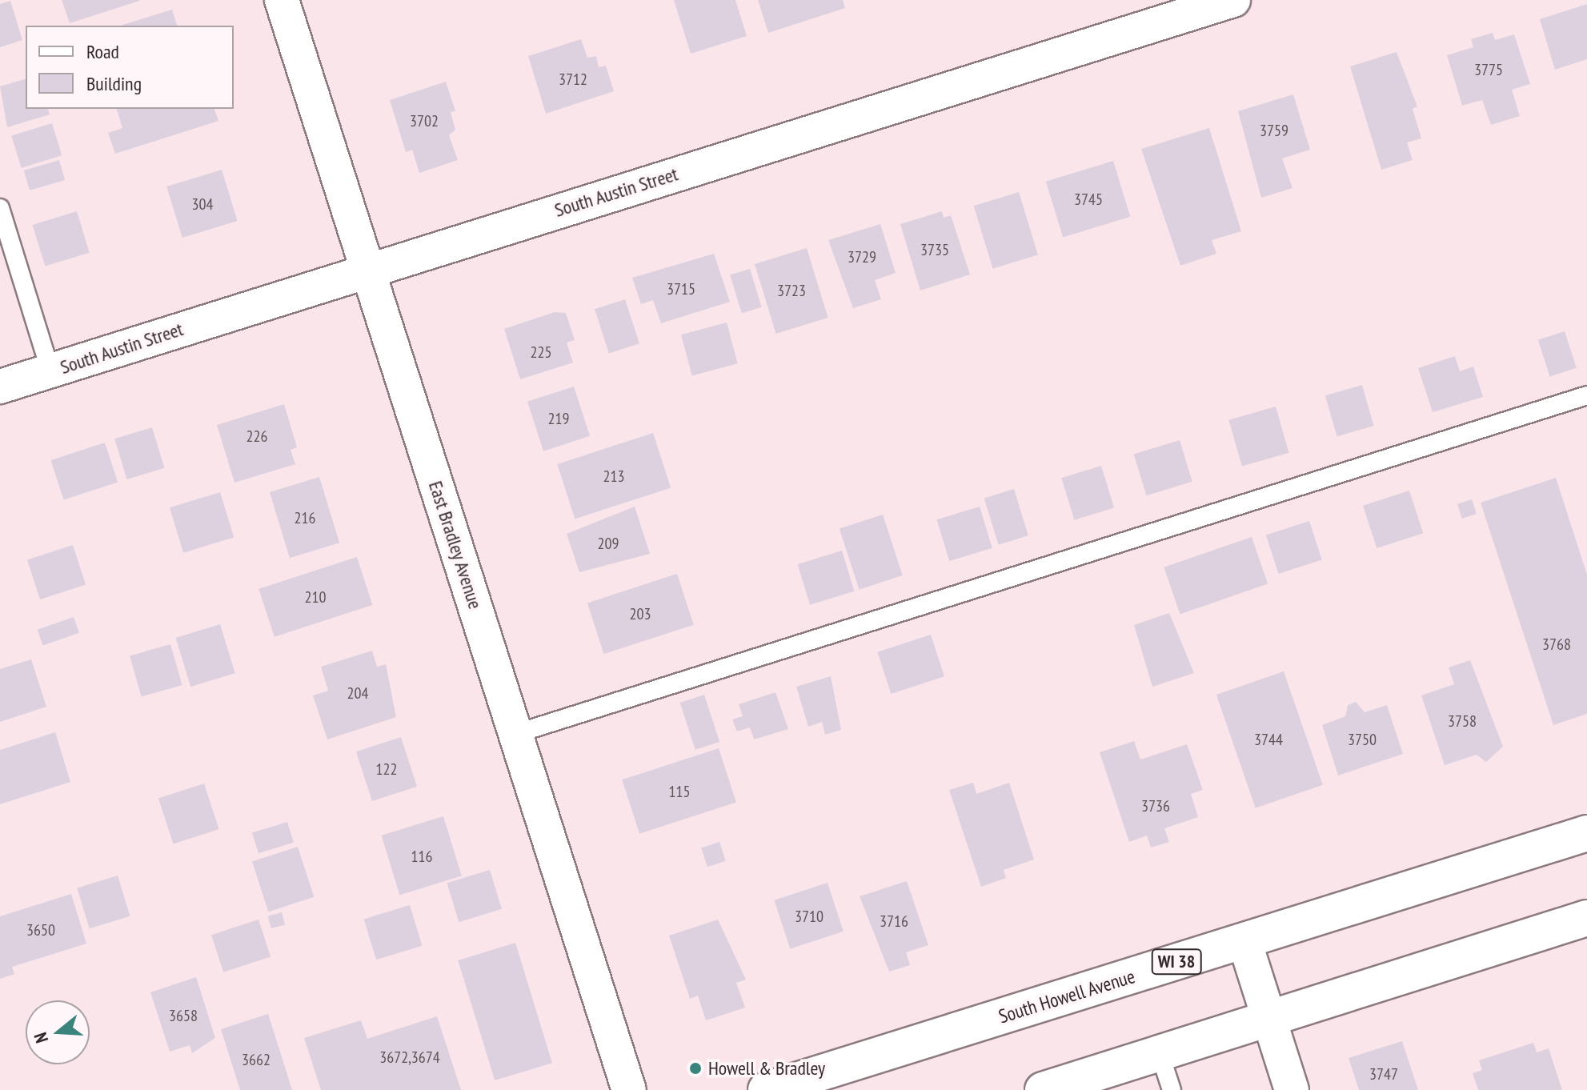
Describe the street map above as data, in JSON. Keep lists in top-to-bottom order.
{
  "streets": {
    "main road": ["WI 38", "South Howell Avenue"],
    "street": ["South Austin Street", "East Bradley Avenue"]
  },
  "crossings": [
    ["South Austin Street", "East Bradley Avenue"]
  ],
  "places": ["Howell & Bradley"],
  "house_numbers": [
    "3775",
    "3712",
    "3702",
    "3759",
    "3745",
    "304",
    "3735",
    "3729",
    "3715",
    "3723",
    "225",
    "219",
    "226",
    "213",
    "216",
    "209",
    "210",
    "203",
    "3768",
    "204",
    "3758",
    "3744",
    "3750",
    "122",
    "115",
    "3736",
    "116",
    "3710",
    "3716",
    "3650",
    "3658",
    "3672,3674",
    "3662",
    "3747"
  ],
  "legend": ["Road", "Building"],
  "north": "left"
}
